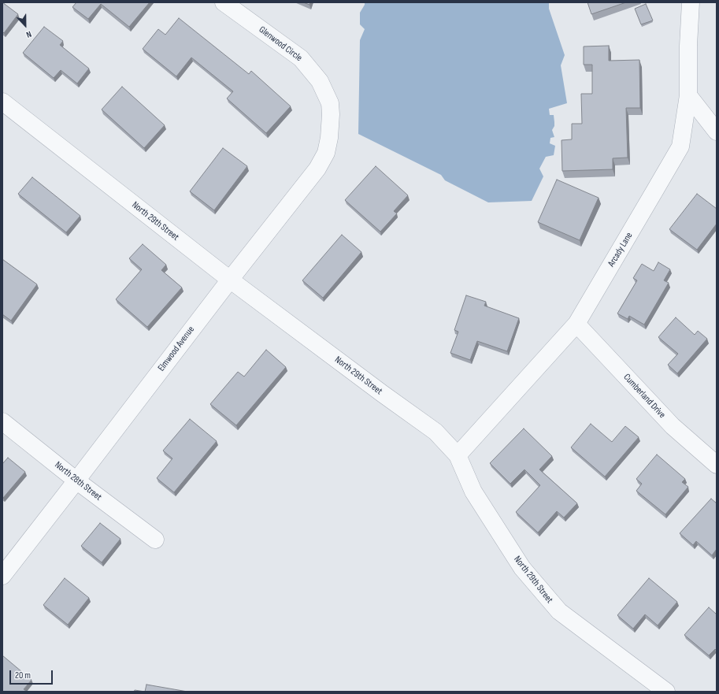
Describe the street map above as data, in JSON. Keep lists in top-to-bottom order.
{
  "streets": {
    "street": [
      "Glenwood Circle",
      "North 29th Street",
      "Arcady Lane",
      "Elmwood Avenue",
      "Cumberland Drive",
      "North 28th Street"
    ]
  },
  "crossings": [
    ["Glenwood Circle", "Elmwood Avenue"],
    ["North 29th Street", "Arcady Lane"],
    ["North 29th Street", "Elmwood Avenue"],
    ["Arcady Lane", "Cumberland Drive"],
    ["Elmwood Avenue", "North 28th Street"]
  ],
  "scale_bar": "20 m",
  "north": "bottom"
}
